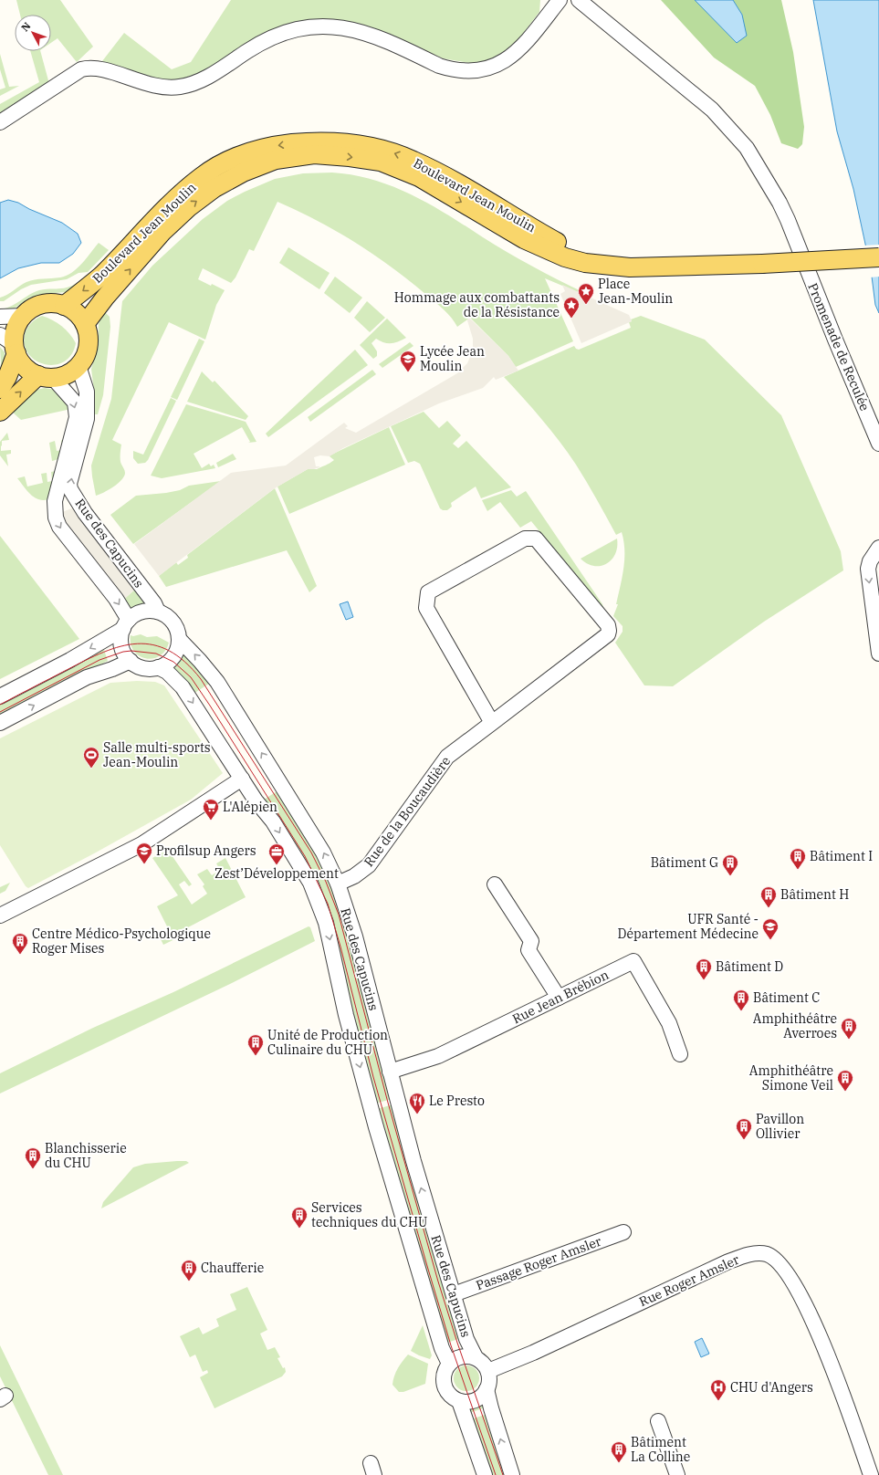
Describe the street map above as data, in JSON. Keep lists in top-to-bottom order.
{
  "streets": {
    "main road": ["Boulevard Jean Moulin"],
    "street": [
      "Promenade de Reculée",
      "Rue des Capucins",
      "Rue de la Boucaudière",
      "Rue Jean Brébion",
      "Passage Roger Amsler",
      "Rue Roger Amsler"
    ]
  },
  "crossings": [
    ["Boulevard Jean Moulin", "Rue des Capucins"],
    ["Rue des Capucins", "Rue de la Boucaudière"],
    ["Rue des Capucins", "Rue Jean Brébion"],
    ["Rue des Capucins", "Passage Roger Amsler"],
    ["Rue des Capucins", "Rue Roger Amsler"]
  ],
  "places": {
    "place": ["Place Jean-Moulin", "Hommage aux combattants de la Résistance"],
    "school or university": ["Lycée Jean Moulin", "Profilsup Angers", "UFR Santé - Département Médecine"],
    "sports": ["Salle multi-sports Jean-Moulin"],
    "supermarket": ["L'Alépien"],
    "office": ["Zest’Développement"],
    "building": [
      "Bâtiment I",
      "Bâtiment G",
      "Bâtiment H",
      "Centre Médico-Psychologique Roger Mises",
      "Bâtiment D",
      "Bâtiment C",
      "Amphithéâtre Averroes",
      "Unité de Production Culinaire du CHU",
      "Amphithéâtre Simone Veil",
      "Pavillon Ollivier",
      "Blanchisserie du CHU",
      "Services techniques du CHU",
      "Chaufferie",
      "Bâtiment La Colline"
    ],
    "restaurant": ["Le Presto"],
    "hospital": ["CHU d'Angers"]
  },
  "north": "top left"
}
